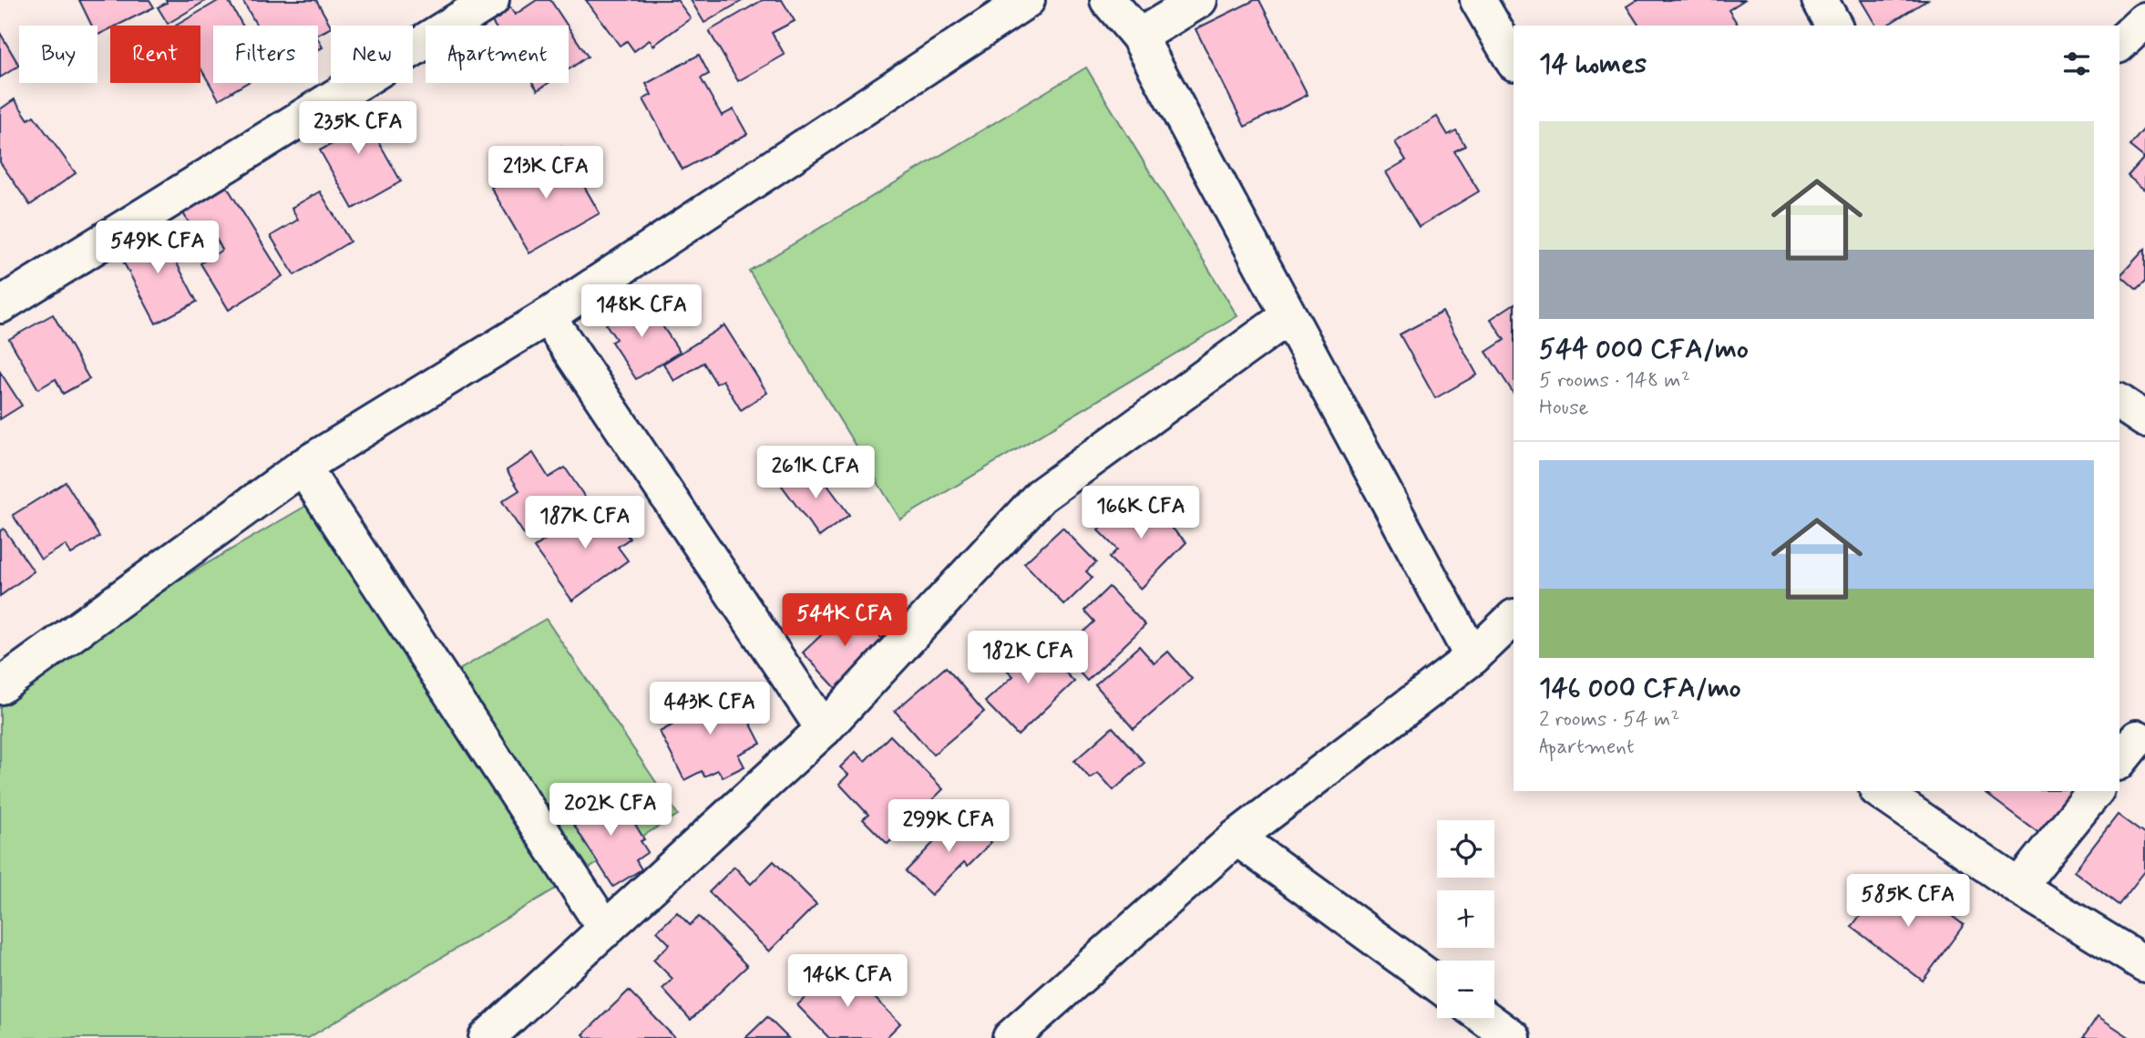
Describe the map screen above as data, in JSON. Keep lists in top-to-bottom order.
{
  "page": {
    "chip": [
      "Buy",
      "Rent",
      "Filters",
      "New",
      "Apartment"
    ],
    "heading": "14 homes",
    "price": [
      "235K CFA",
      "213K CFA",
      "549K CFA",
      "148K CFA",
      "261K CFA",
      "166K CFA",
      "187K CFA",
      "544K CFA",
      "182K CFA",
      "443K CFA",
      "202K CFA",
      "299K CFA",
      "585K CFA",
      "146K CFA"
    ],
    "list": [
      {
        "name": "544 000 CFA/mo",
        "note": "5 rooms · 148 m² · House"
      },
      {
        "name": "146 000 CFA/mo",
        "note": "2 rooms · 54 m² · Apartment"
      }
    ],
    "map_buttons": ["+", "−"]
  }
}
